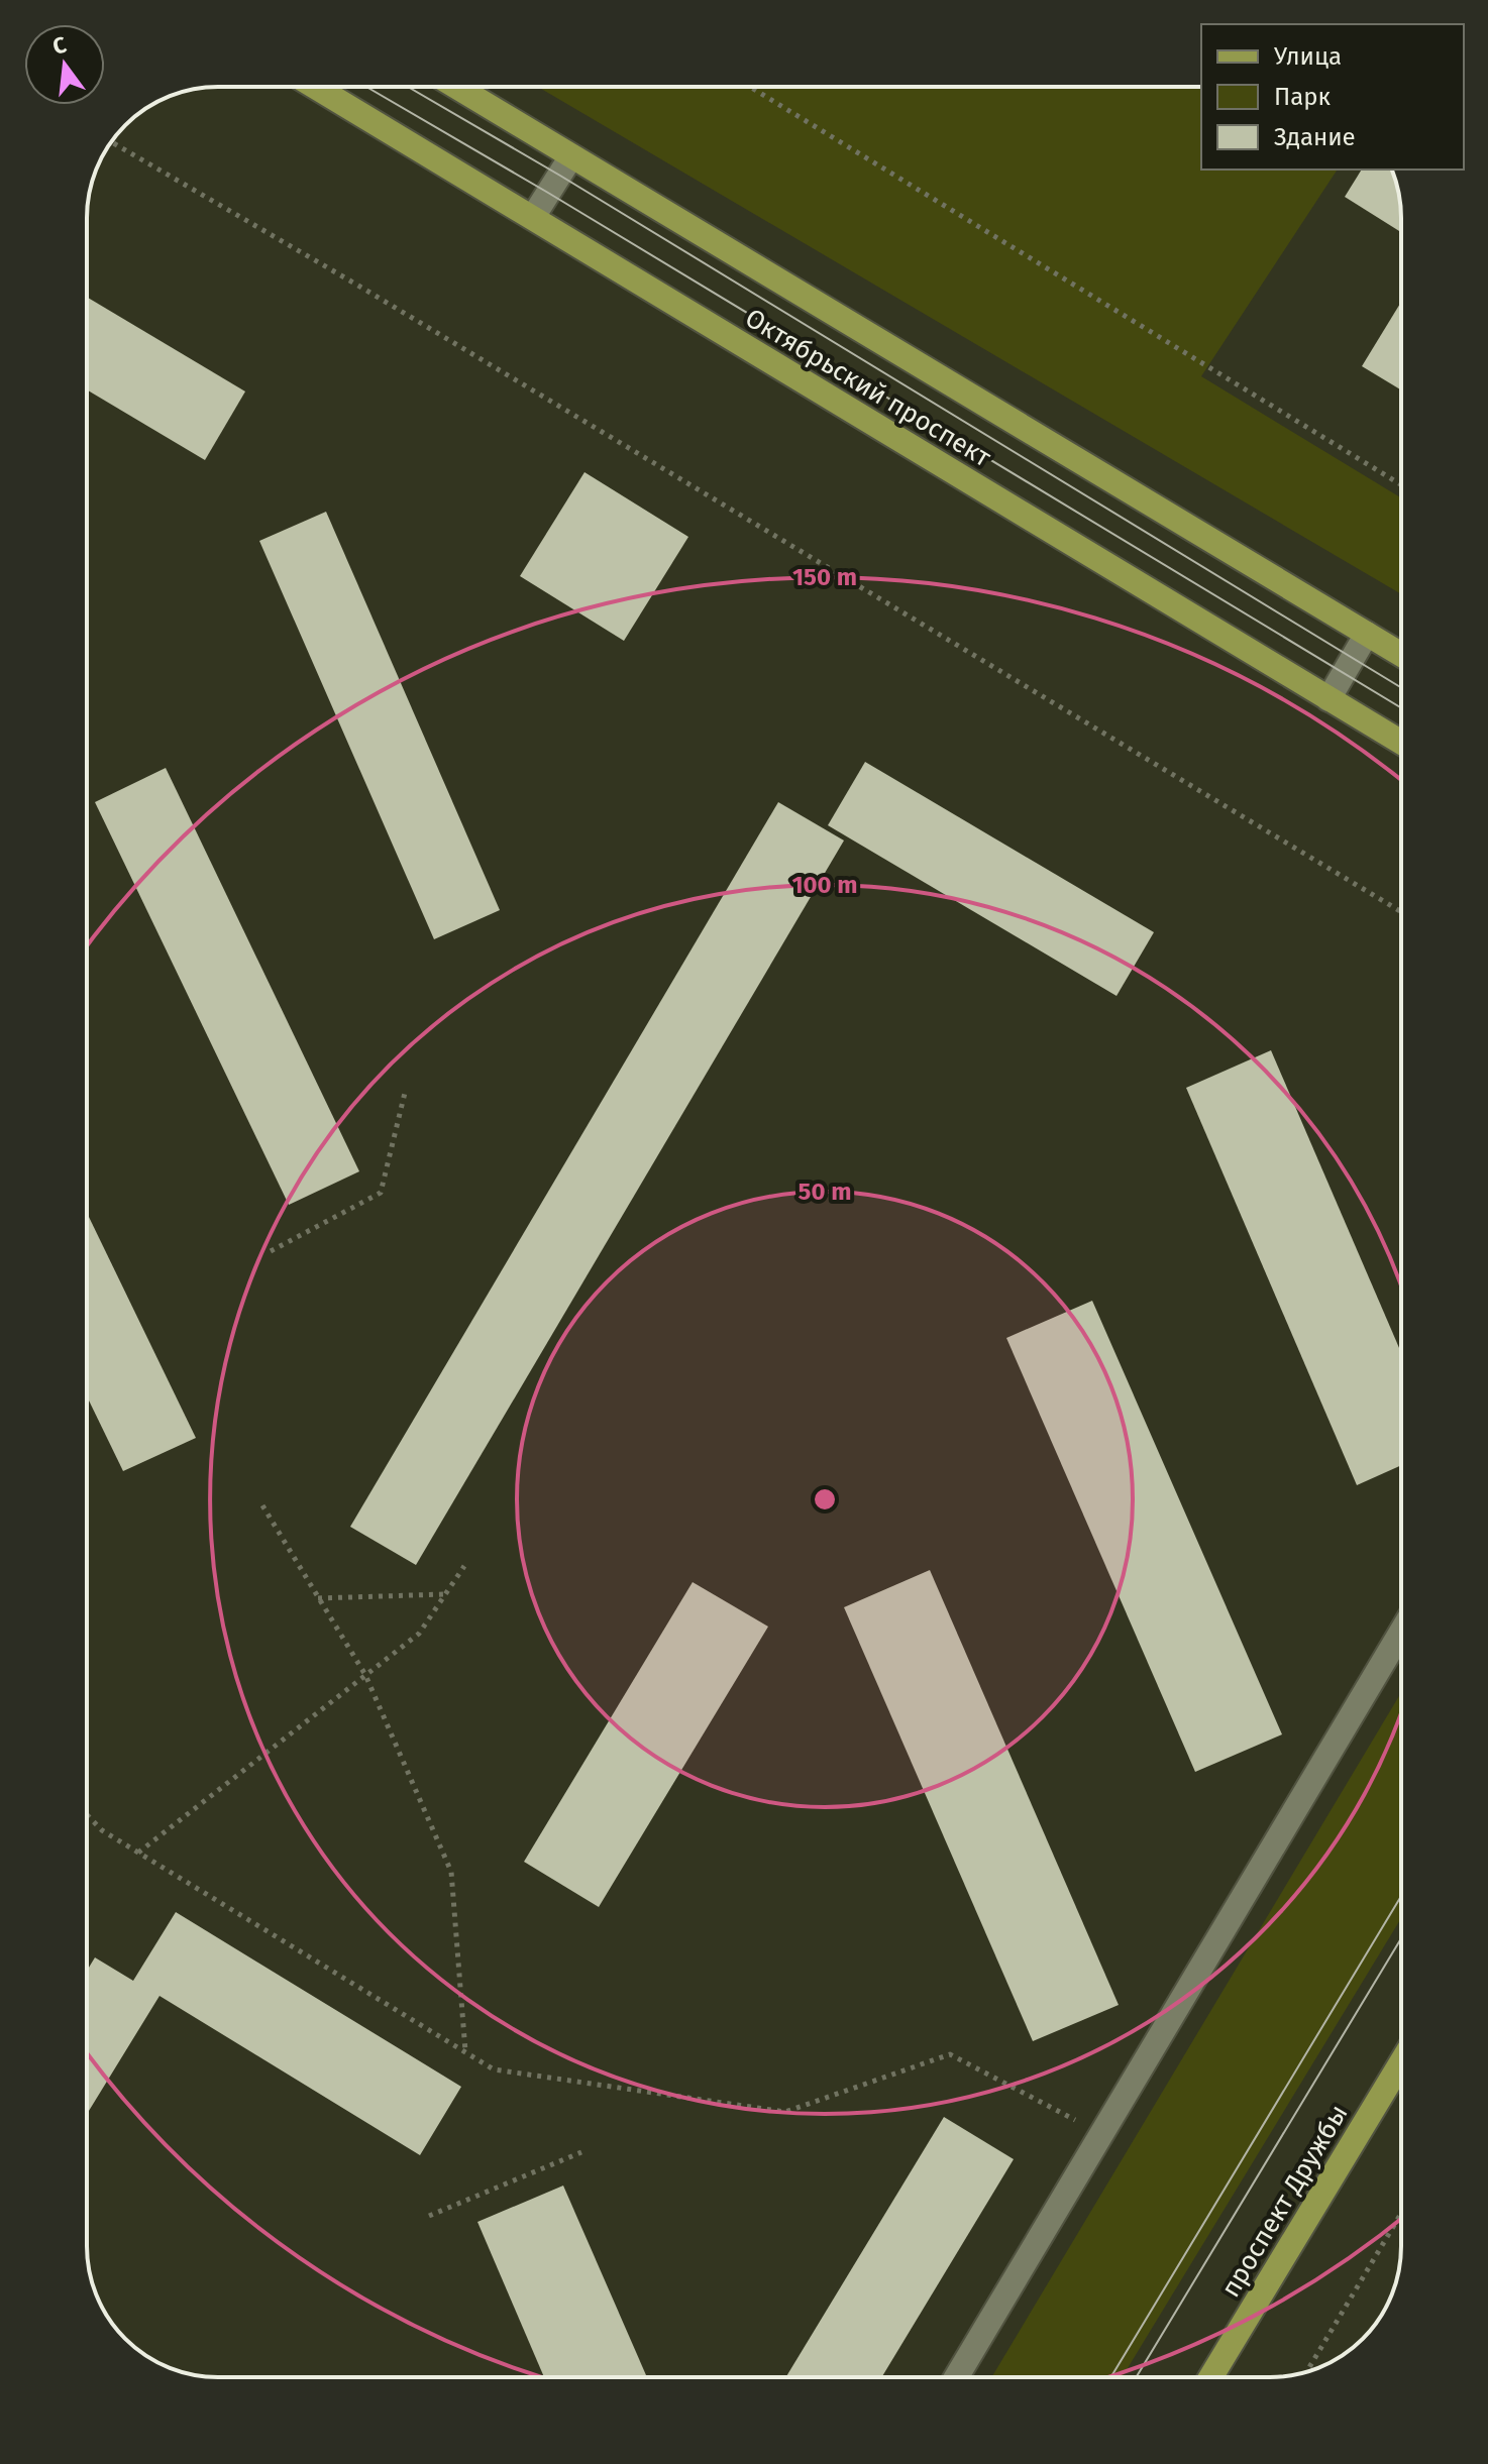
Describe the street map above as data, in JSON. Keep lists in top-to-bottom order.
{
  "streets": {
    "main road": ["Октябрьский проспект", "проспект Дружбы"]
  },
  "legend": ["Улица", "Парк", "Здание"],
  "north": "top",
  "rings": ["150 m", "100 m", "50 m"]
}
